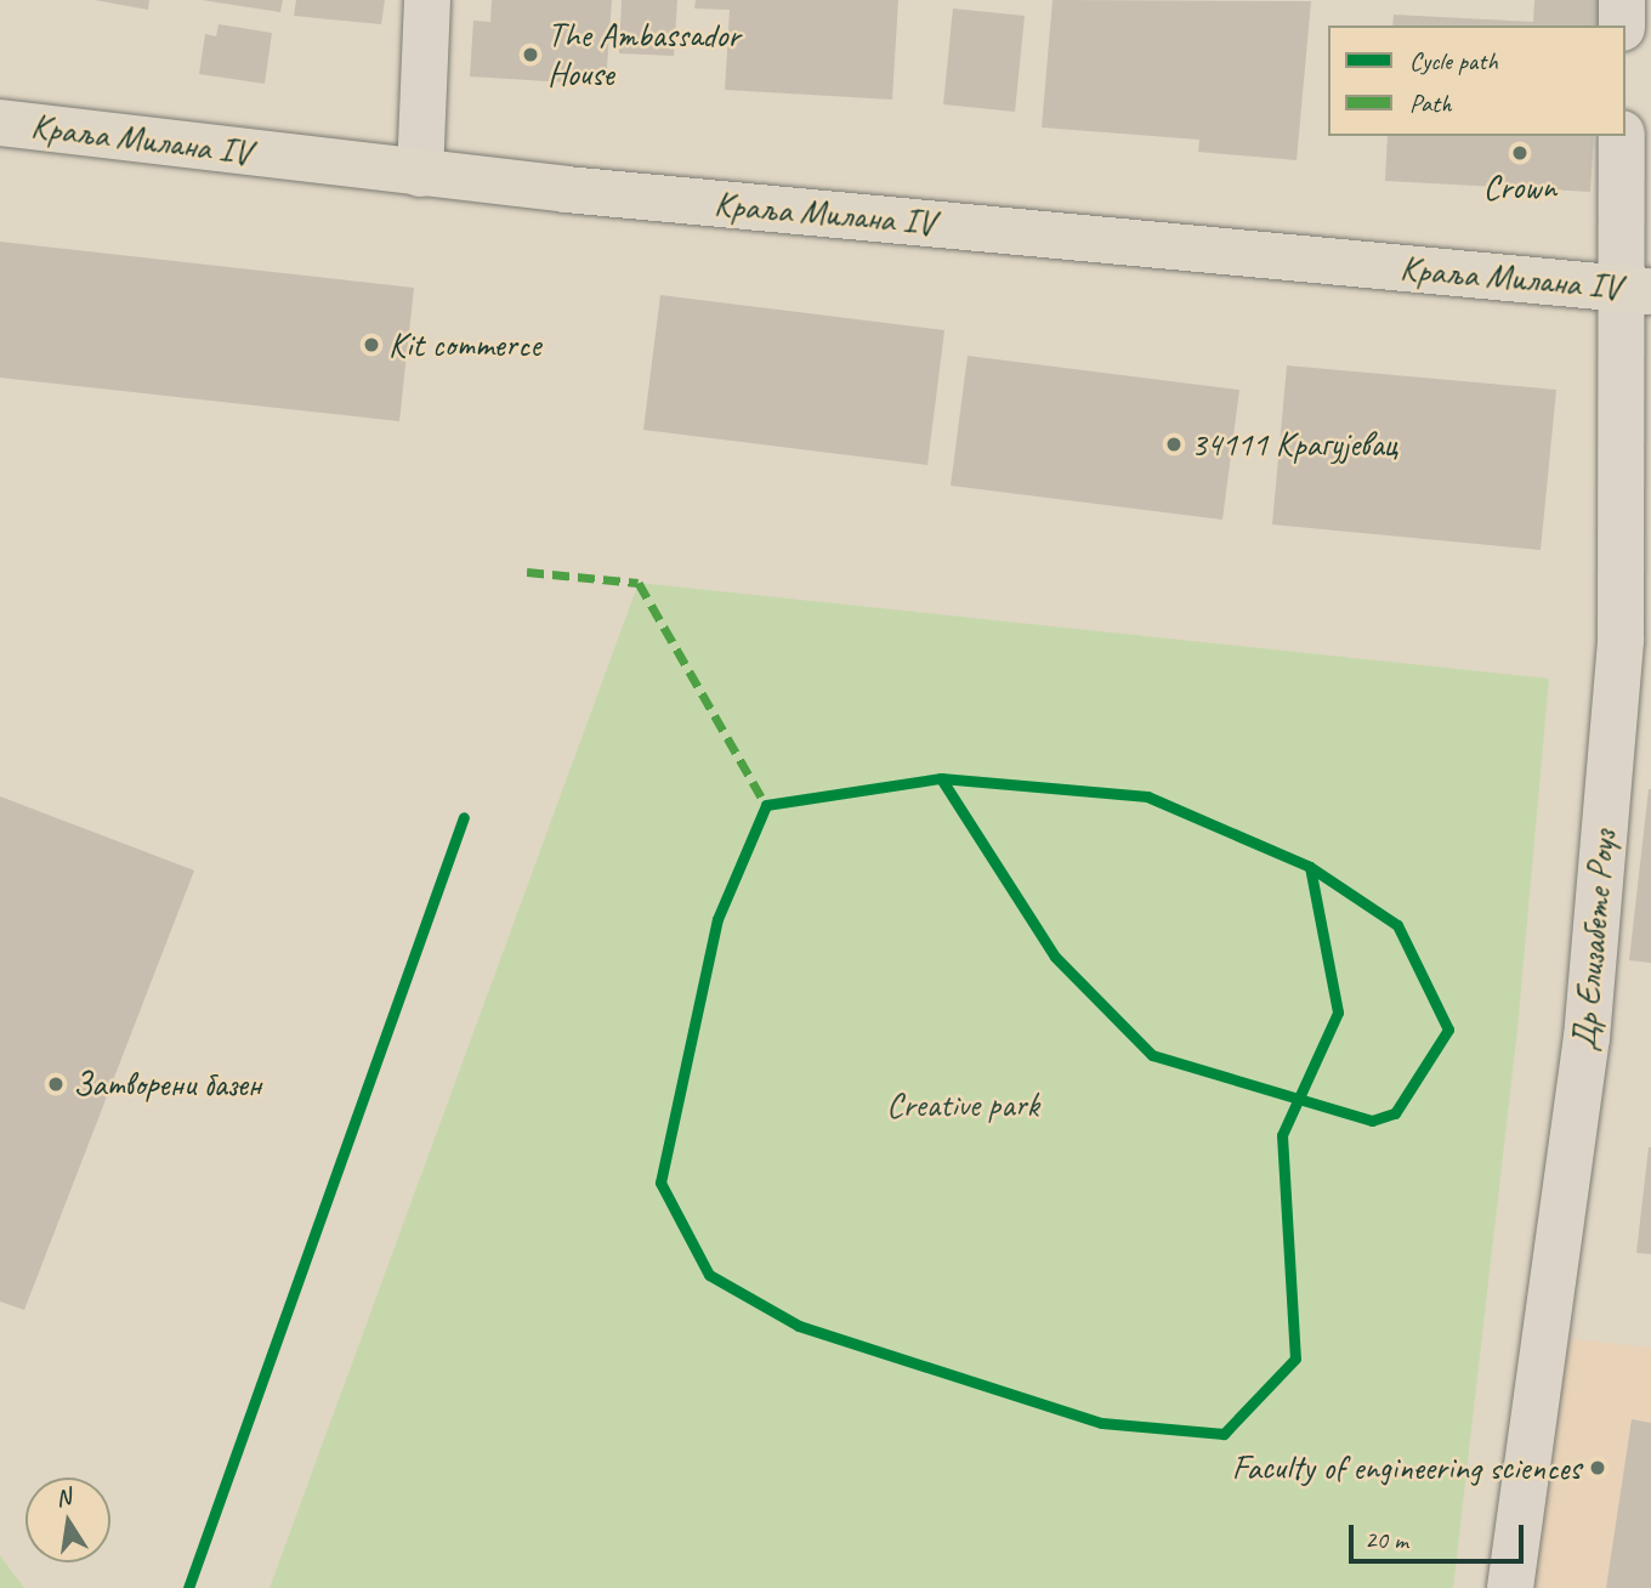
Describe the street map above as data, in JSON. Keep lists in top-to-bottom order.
{
  "streets": {
    "main road": ["Краља Милана IV"],
    "street": ["Др Елизабете Роуз"]
  },
  "crossings": [
    ["Краља Милана IV", "Др Елизабете Роуз"]
  ],
  "parks": ["Creative park"],
  "places": [
    "The Ambassador House",
    "Crown",
    "Kit commerce",
    "34111 Крагујевац",
    "Затворени базен",
    "Faculty of engineering sciences"
  ],
  "legend": ["Cycle path", "Path"],
  "scale_bar": "20 m",
  "north": "top"
}
